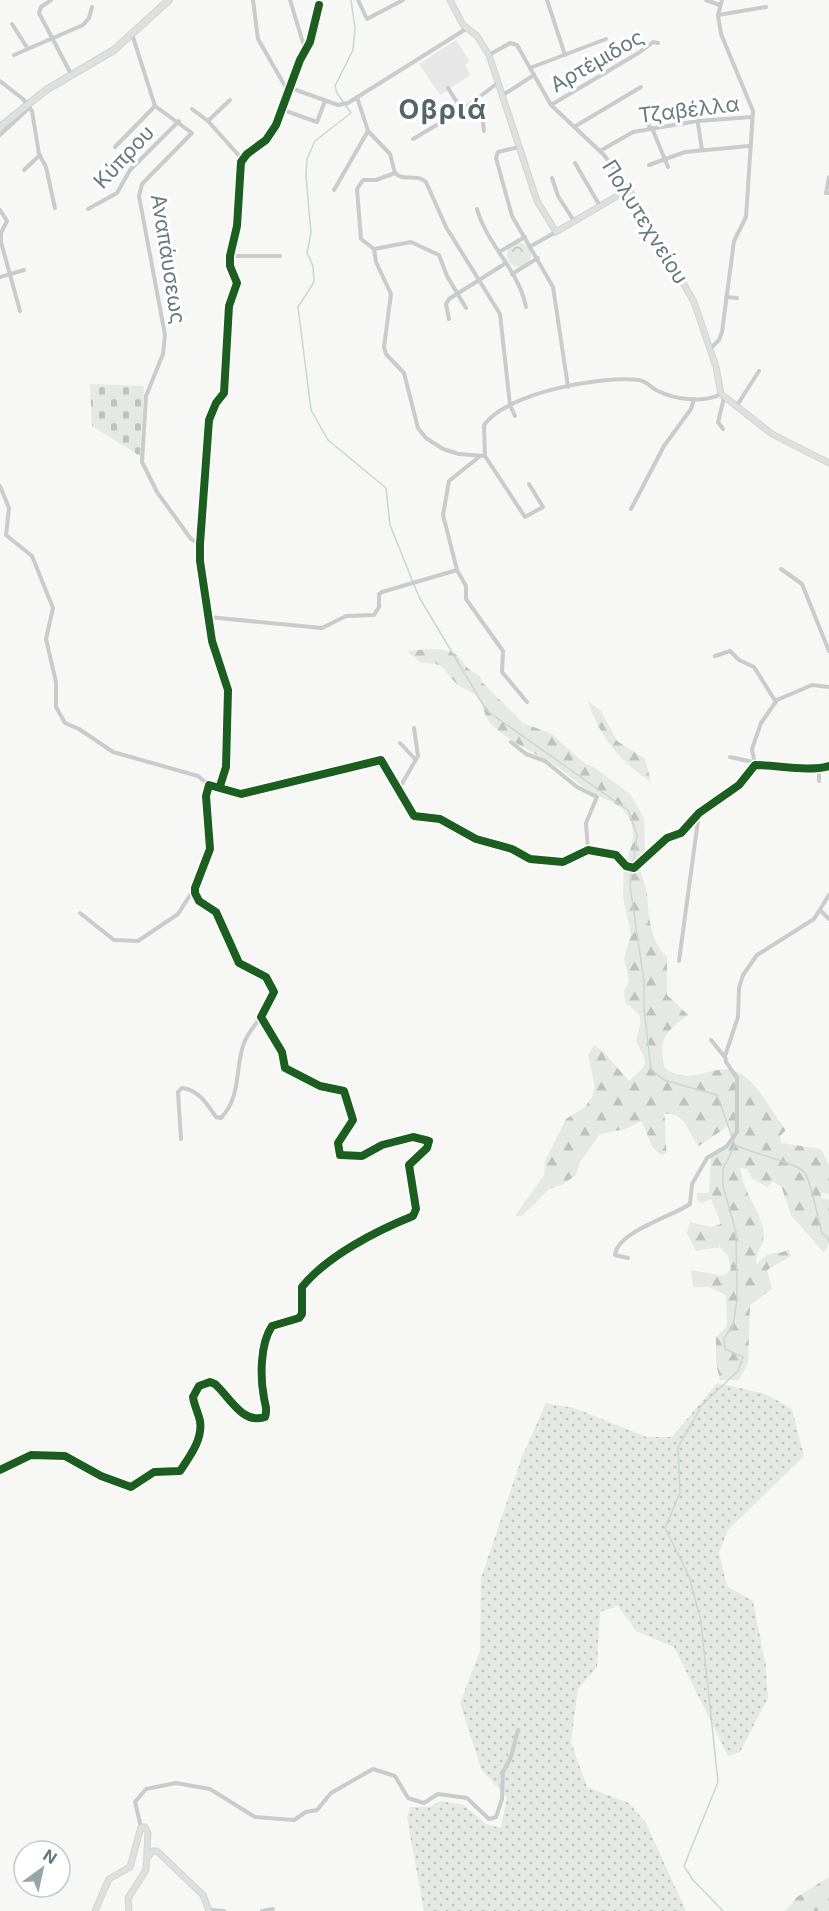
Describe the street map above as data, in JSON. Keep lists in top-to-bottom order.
{
  "streets": {
    "street": [
      "Αρτέμιδος",
      "Τζαβέλλα",
      "Κύπρου",
      "Πολυτεχνείου",
      "Αναπάυσεως"
    ]
  },
  "crossings": [
    ["Αρτέμιδος", "Πολυτεχνείου"],
    ["Τζαβέλλα", "Πολυτεχνείου"],
    ["Κύπρου", "Αναπάυσεως"]
  ],
  "districts": ["Οβριά"],
  "north": "top right"
}
